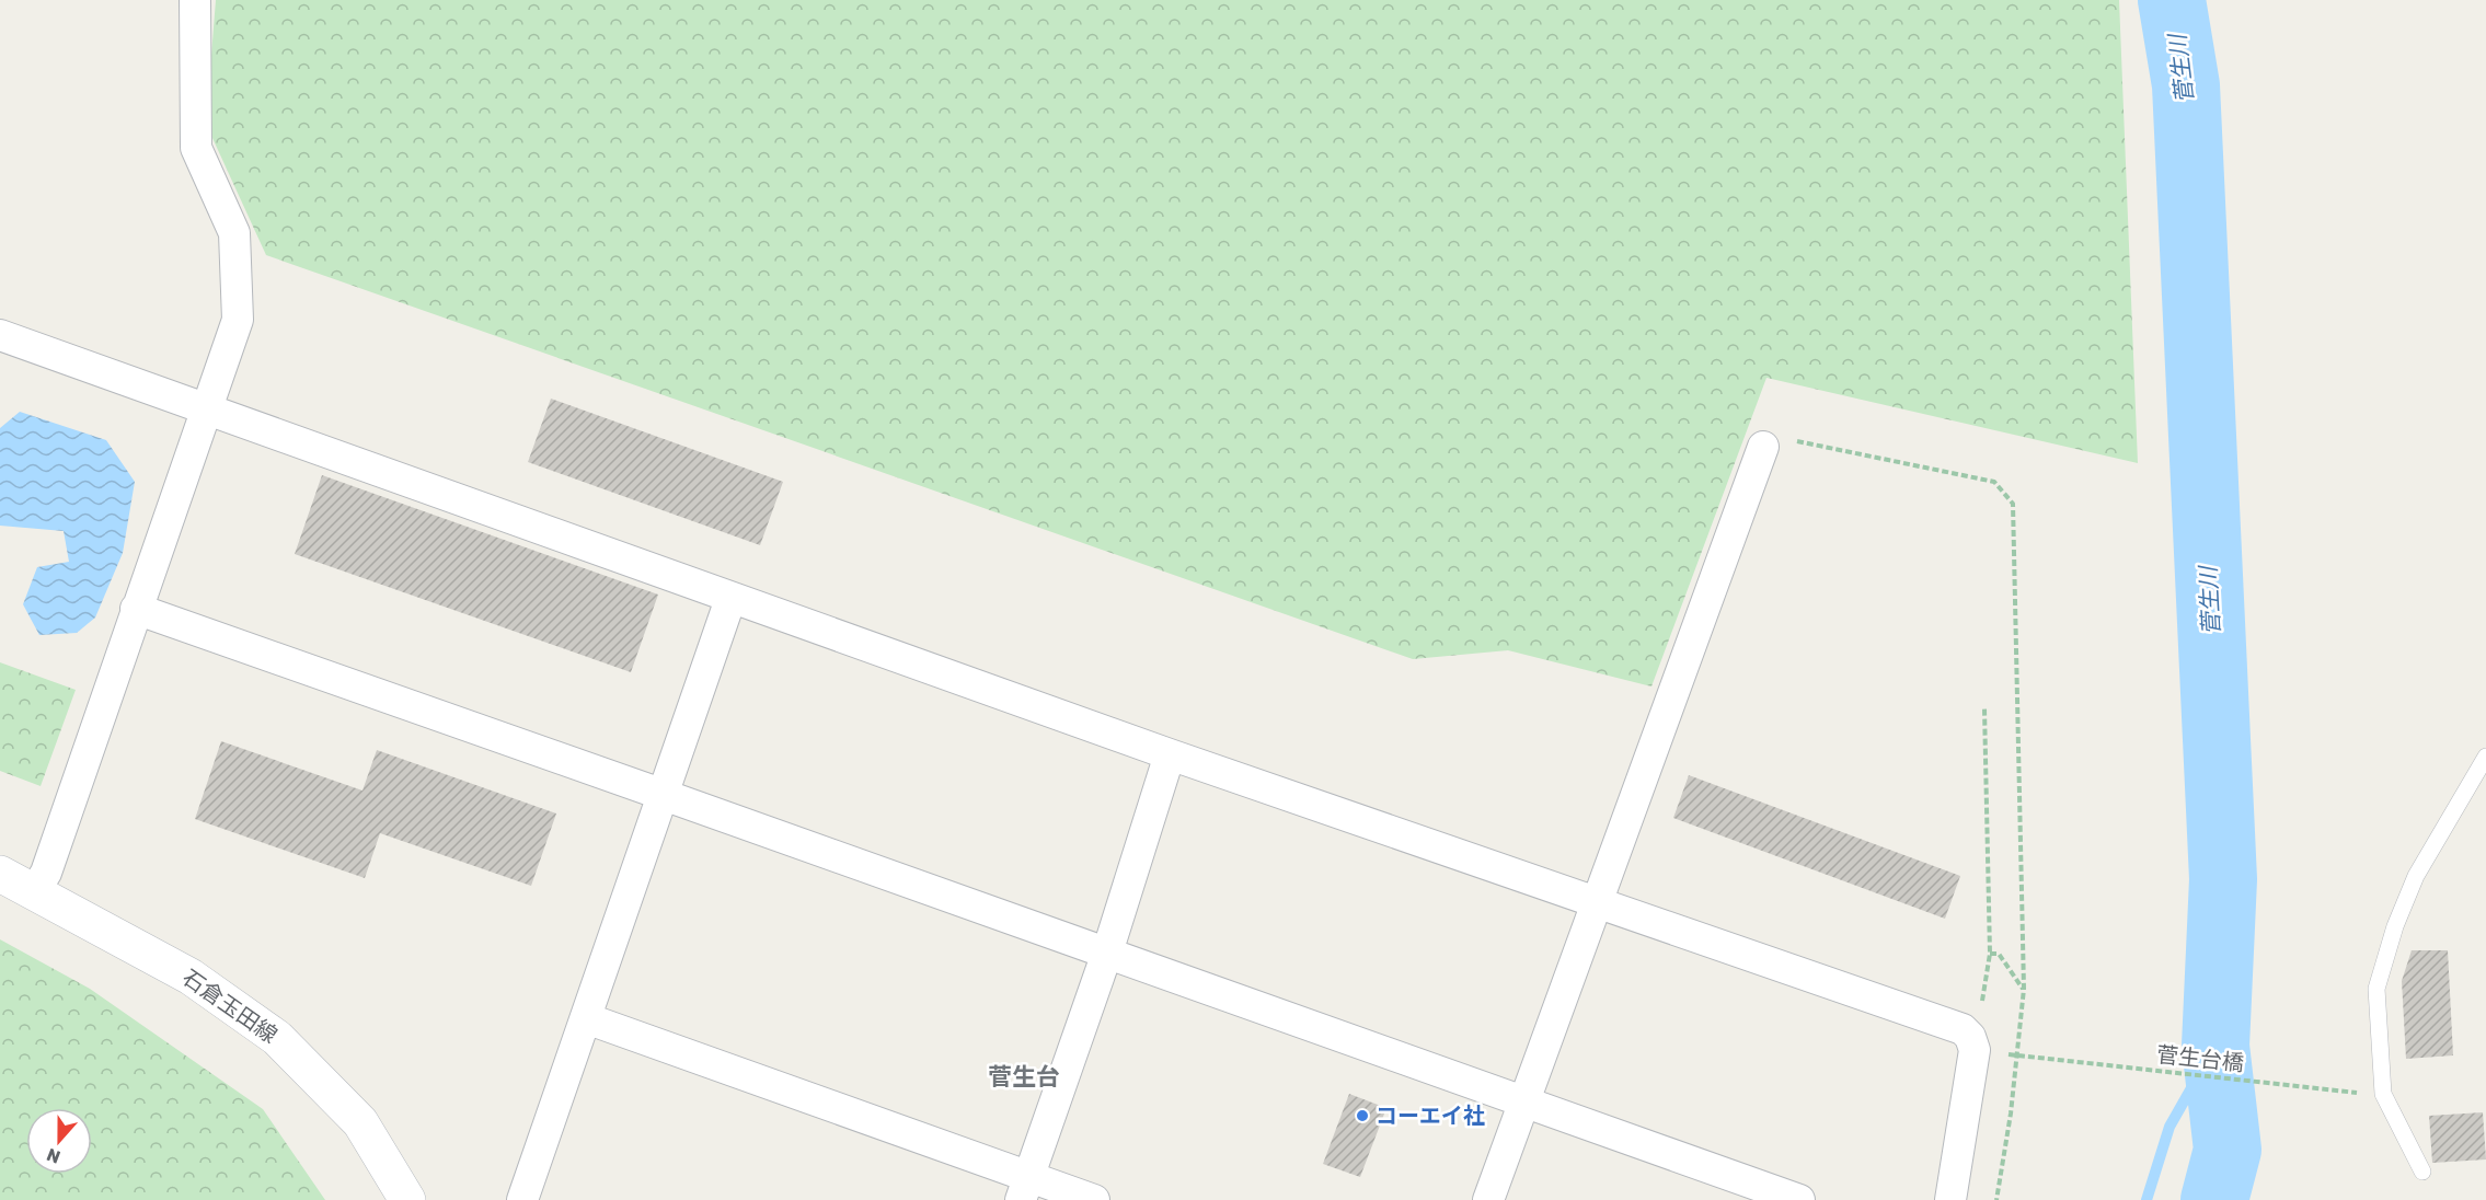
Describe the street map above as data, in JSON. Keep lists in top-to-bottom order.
{
  "streets": {
    "main road": ["石倉玉田線"],
    "path": ["菅生台橋"]
  },
  "districts": ["菅生台"],
  "water": ["菅生川"],
  "places": ["コーエイ社"],
  "north": "bottom"
}
